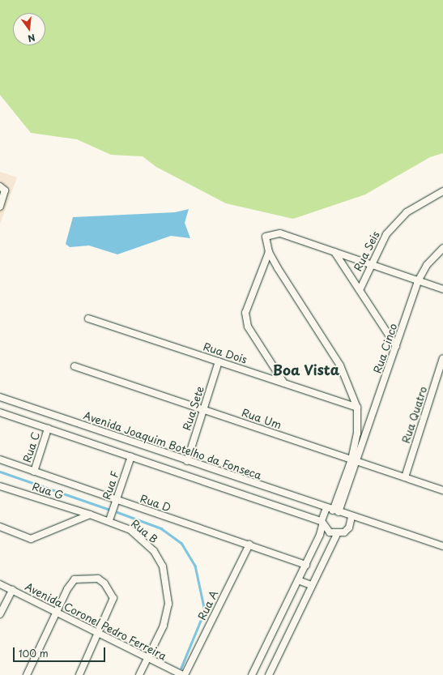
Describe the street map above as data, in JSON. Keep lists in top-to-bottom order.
{
  "streets": {
    "street": [
      "Rua Seis",
      "Rua Cinco",
      "Rua Dois",
      "Rua Sete",
      "Rua Quatro",
      "Rua Um",
      "Avenida Joaquim Botelho da Fonseca",
      "Rua C",
      "Rua F",
      "Rua G",
      "Rua D",
      "Rua B",
      "Rua A",
      "Avenida Coronel Pedro Ferreira"
    ]
  },
  "crossings": [
    ["Rua Cinco", "Rua Um"],
    ["Rua Dois", "Rua Sete"],
    ["Rua Sete", "Rua Um"],
    ["Rua Sete", "Avenida Joaquim Botelho da Fonseca"],
    ["Rua Quatro", "Rua Um"],
    ["Rua C", "Rua D"],
    ["Rua F", "Rua D"],
    ["Rua F", "Rua B"],
    ["Rua G", "Rua B"],
    ["Rua D", "Rua A"],
    ["Rua B", "Avenida Coronel Pedro Ferreira"],
    ["Rua A", "Avenida Coronel Pedro Ferreira"]
  ],
  "districts": ["Boa Vista"],
  "scale_bar": "100 m",
  "north": "bottom"
}
